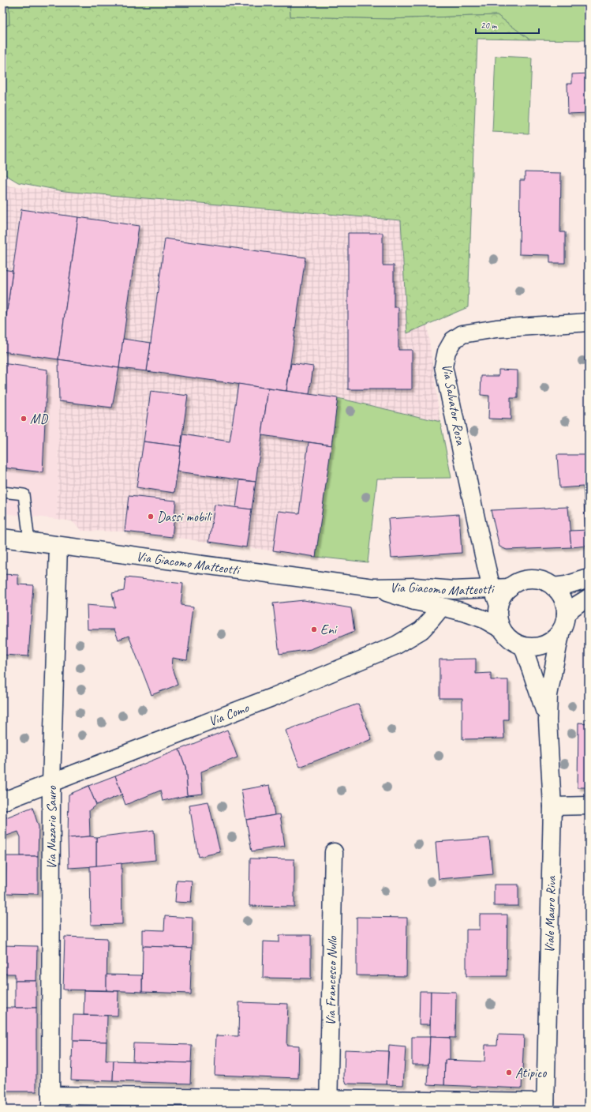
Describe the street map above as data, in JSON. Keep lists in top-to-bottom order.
{
  "streets": {
    "street": [
      "Via Salvator Rosa",
      "Via Giacomo Matteotti",
      "Via Como",
      "Via Nazario Sauro",
      "Viale Mauro Riva",
      "Via Francesco Nullo"
    ]
  },
  "crossings": [
    ["Via Salvator Rosa", "Via Giacomo Matteotti"],
    ["Via Salvator Rosa", "Viale Mauro Riva"],
    ["Via Giacomo Matteotti", "Via Como"],
    ["Via Giacomo Matteotti", "Via Nazario Sauro"],
    ["Via Giacomo Matteotti", "Viale Mauro Riva"],
    ["Via Como", "Via Nazario Sauro"]
  ],
  "places": [
    "MD",
    "Dassi mobili",
    "Eni",
    "Atipico"
  ],
  "scale_bar": "20 m"
}
